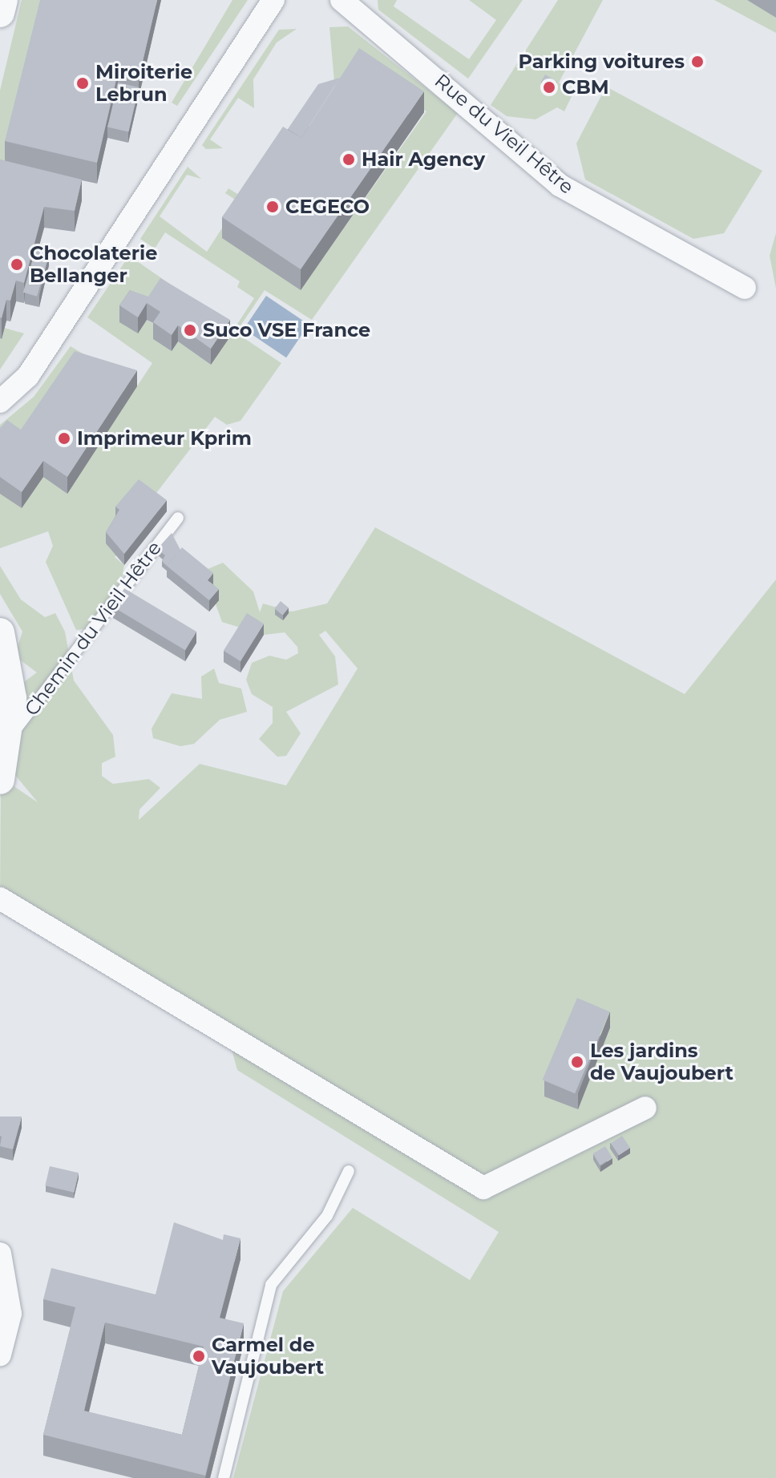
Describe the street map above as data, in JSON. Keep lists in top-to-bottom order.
{
  "streets": {
    "street": ["Rue du Vieil Hêtre"],
    "lane": ["Chemin du Vieil Hêtre"]
  },
  "places": [
    "Parking voitures",
    "Miroiterie Lebrun",
    "CBM",
    "Hair Agency",
    "CEGECO",
    "Chocolaterie Bellanger",
    "Suco VSE France",
    "Imprimeur Kprim",
    "Les jardins de Vaujoubert",
    "Carmel de Vaujoubert"
  ]
}
